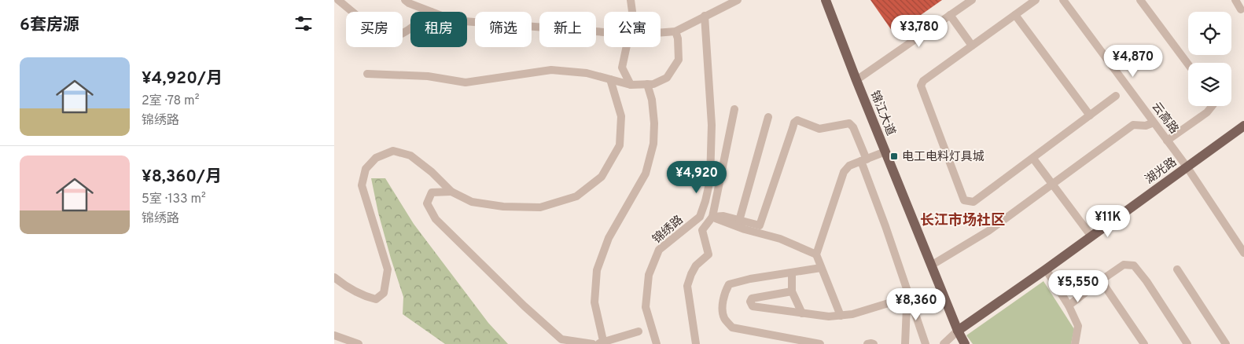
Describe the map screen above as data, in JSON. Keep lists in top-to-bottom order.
{
  "streets": {
    "main road": ["锦江大道", "湖光路"],
    "street": ["云高路", "锦绣路"]
  },
  "crossings": [
    ["锦江大道", "湖光路"],
    ["云高路", "湖光路"]
  ],
  "districts": ["长江市场社区"],
  "places": {
    "transit": ["电工电料灯具城"]
  },
  "page": {
    "heading": "6套房源",
    "chip": [
      "买房",
      "租房",
      "筛选",
      "新上",
      "公寓"
    ],
    "price": [
      "¥3,780",
      "¥4,870",
      "¥4,920",
      "¥11K",
      "¥5,550",
      "¥8,360"
    ],
    "list": [
      {
        "name": "¥4,920/月",
        "note": "2室 · 78 m² · 锦绣路"
      },
      {
        "name": "¥8,360/月",
        "note": "5室 · 133 m² · 锦绣路"
      }
    ]
  }
}
